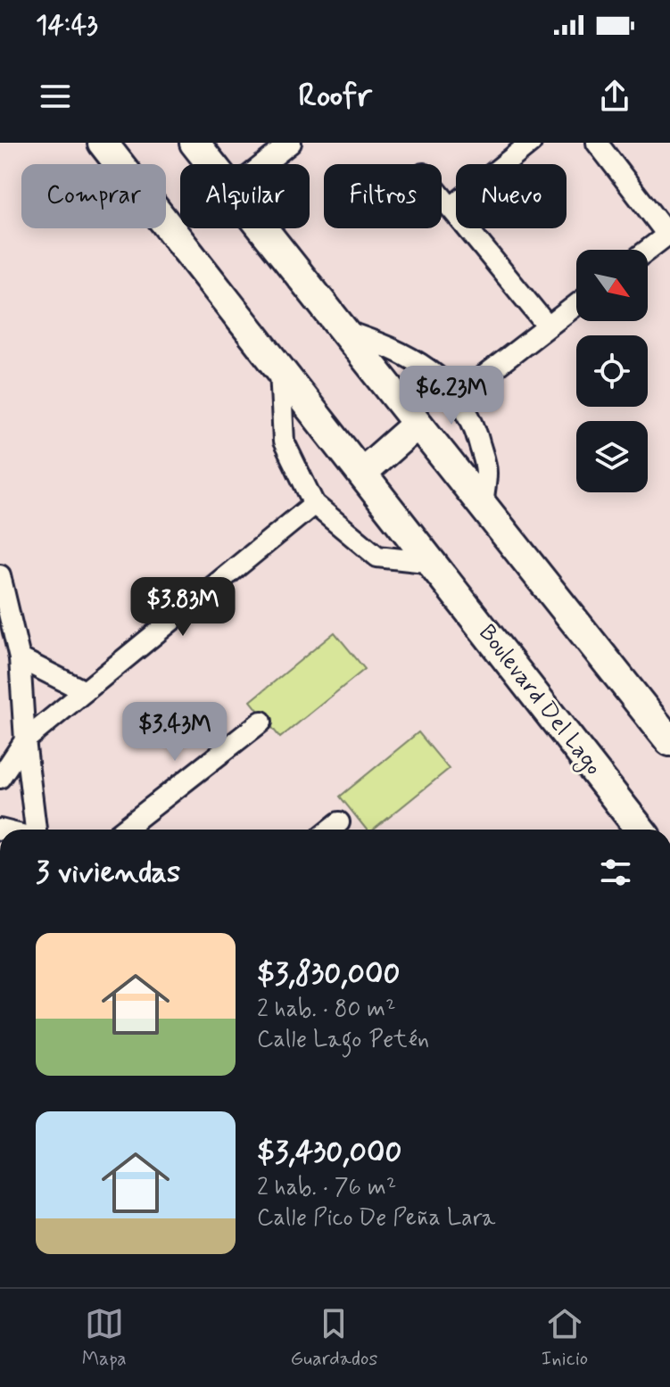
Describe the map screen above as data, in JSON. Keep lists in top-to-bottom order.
{
  "streets": {
    "street": ["Boulevard Del Lago"]
  },
  "north": "bottom right",
  "page": {
    "status": "14:43",
    "header": "Roofr",
    "chip": [
      "Comprar",
      "Alquilar",
      "Filtros",
      "Nuevo"
    ],
    "price": ["$6.23M", "$3.83M", "$3.43M"],
    "heading": "3 viviendas",
    "list": [
      {
        "name": "$3,830,000",
        "note": "2 hab. · 80 m² · Calle Lago Petén"
      },
      {
        "name": "$3,430,000",
        "note": "2 hab. · 76 m² · Calle Pico De Peña Lara"
      }
    ],
    "tabs": ["Mapa", "Guardados", "Inicio"]
  }
}
